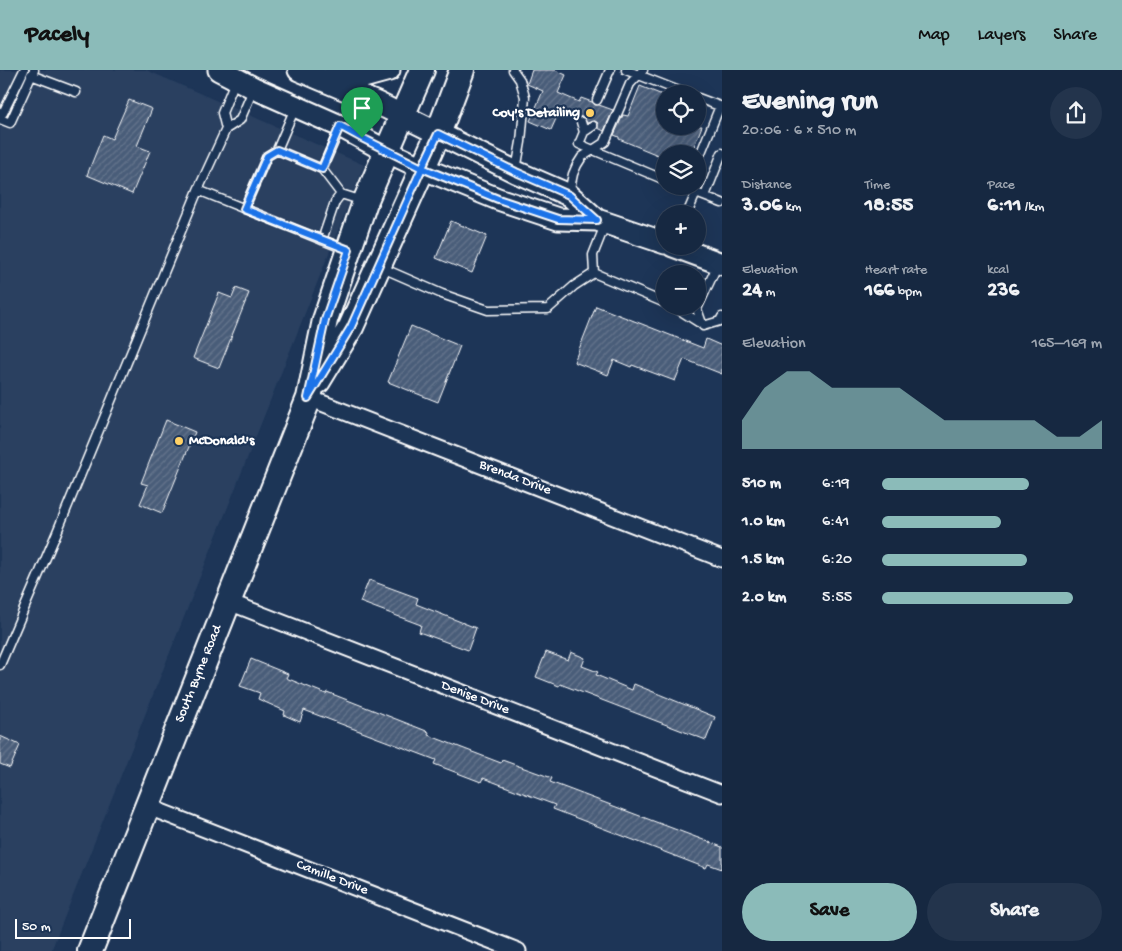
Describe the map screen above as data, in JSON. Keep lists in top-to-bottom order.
{
  "streets": {
    "main road": ["South Byrne Road"],
    "street": ["Brenda Drive", "Denise Drive", "Camille Drive"]
  },
  "crossings": [
    ["Brenda Drive", "South Byrne Road"],
    ["South Byrne Road", "Denise Drive"],
    ["South Byrne Road", "Camille Drive"]
  ],
  "places": ["Coy's Detailing", "McDonald's"],
  "scale_bar": "50 m",
  "page": {
    "header": "Pacely",
    "nav": ["Map", "Layers", "Share"],
    "heading": ["Evening run", "20:06 · 6 × 510 m"],
    "map_buttons": ["+", "−"],
    "stats": [
      ["Distance", "3.06 km"],
      ["Time", "18:55"],
      ["Pace", "6:11 /km"],
      ["Elevation", "24 m"],
      ["Heart rate", "166 bpm"],
      ["kcal", "236"]
    ],
    "chart": ["Elevation", "165–169 m"],
    "list": [
      {
        "name": "510 m",
        "note": "6:19"
      },
      {
        "name": "1.0 km",
        "note": "6:41"
      },
      {
        "name": "1.5 km",
        "note": "6:20"
      },
      {
        "name": "2.0 km",
        "note": "5:55"
      }
    ],
    "buttons": ["Save", "Share"],
    "scale": "50 m"
  }
}
